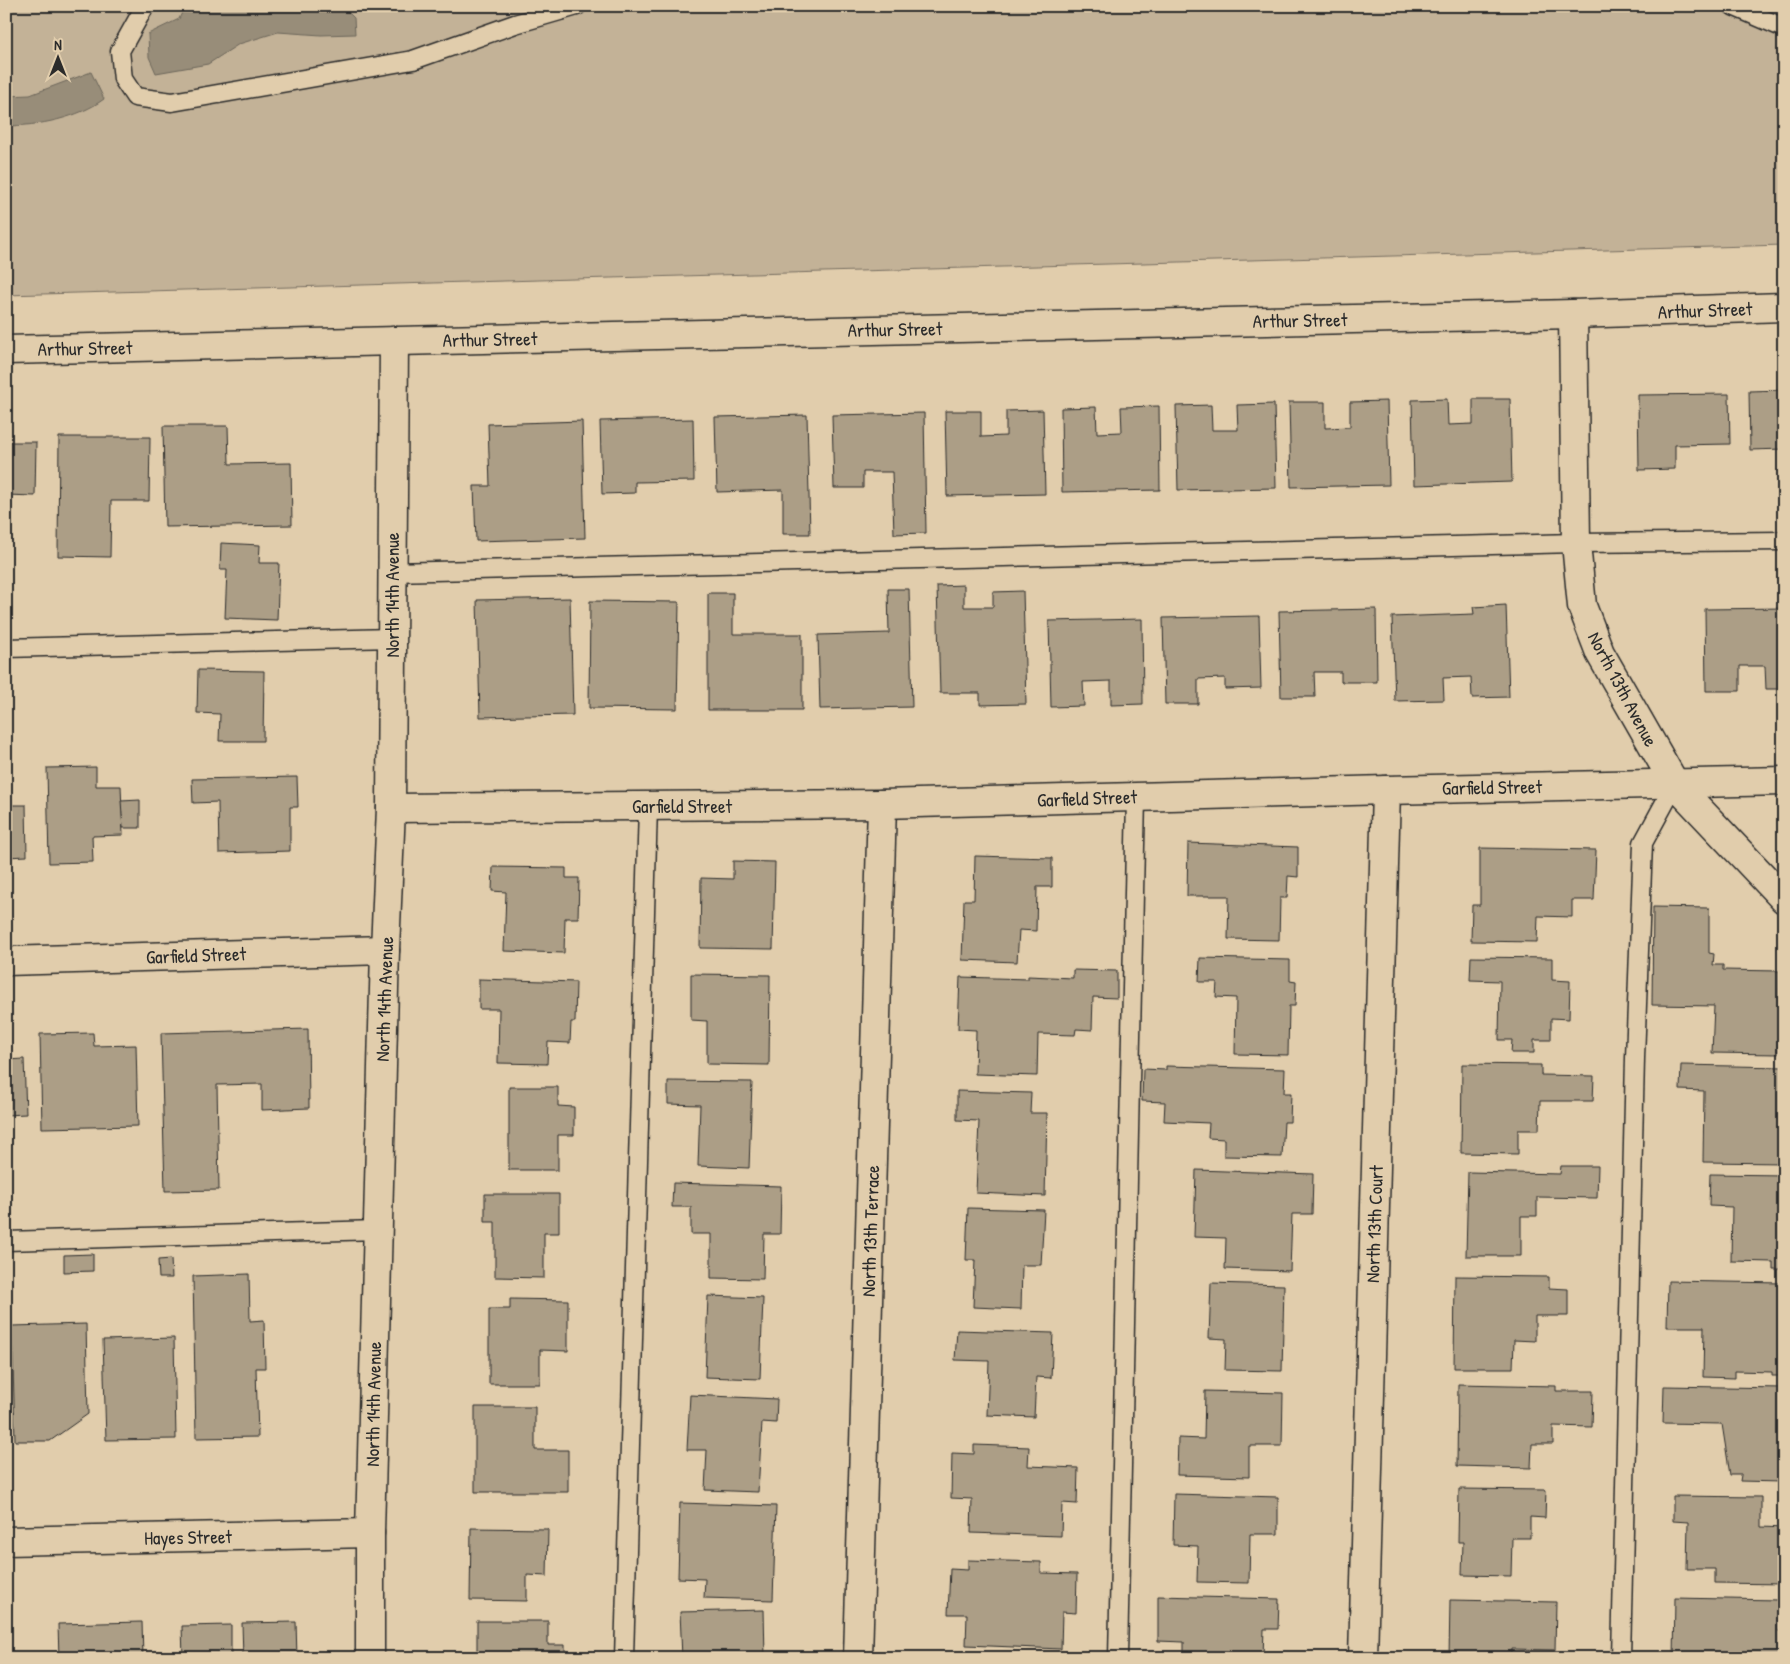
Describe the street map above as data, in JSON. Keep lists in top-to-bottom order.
{
  "streets": {
    "street": [
      "Arthur Street",
      "North 14th Avenue",
      "North 13th Avenue",
      "Garfield Street",
      "North 13th Court",
      "North 13th Terrace",
      "Hayes Street"
    ]
  },
  "crossings": [
    ["Arthur Street", "North 14th Avenue"],
    ["Arthur Street", "North 13th Avenue"],
    ["North 14th Avenue", "Garfield Street"],
    ["North 14th Avenue", "Hayes Street"],
    ["North 13th Avenue", "Garfield Street"],
    ["Garfield Street", "North 13th Court"],
    ["Garfield Street", "North 13th Terrace"]
  ],
  "north": "top"
}
